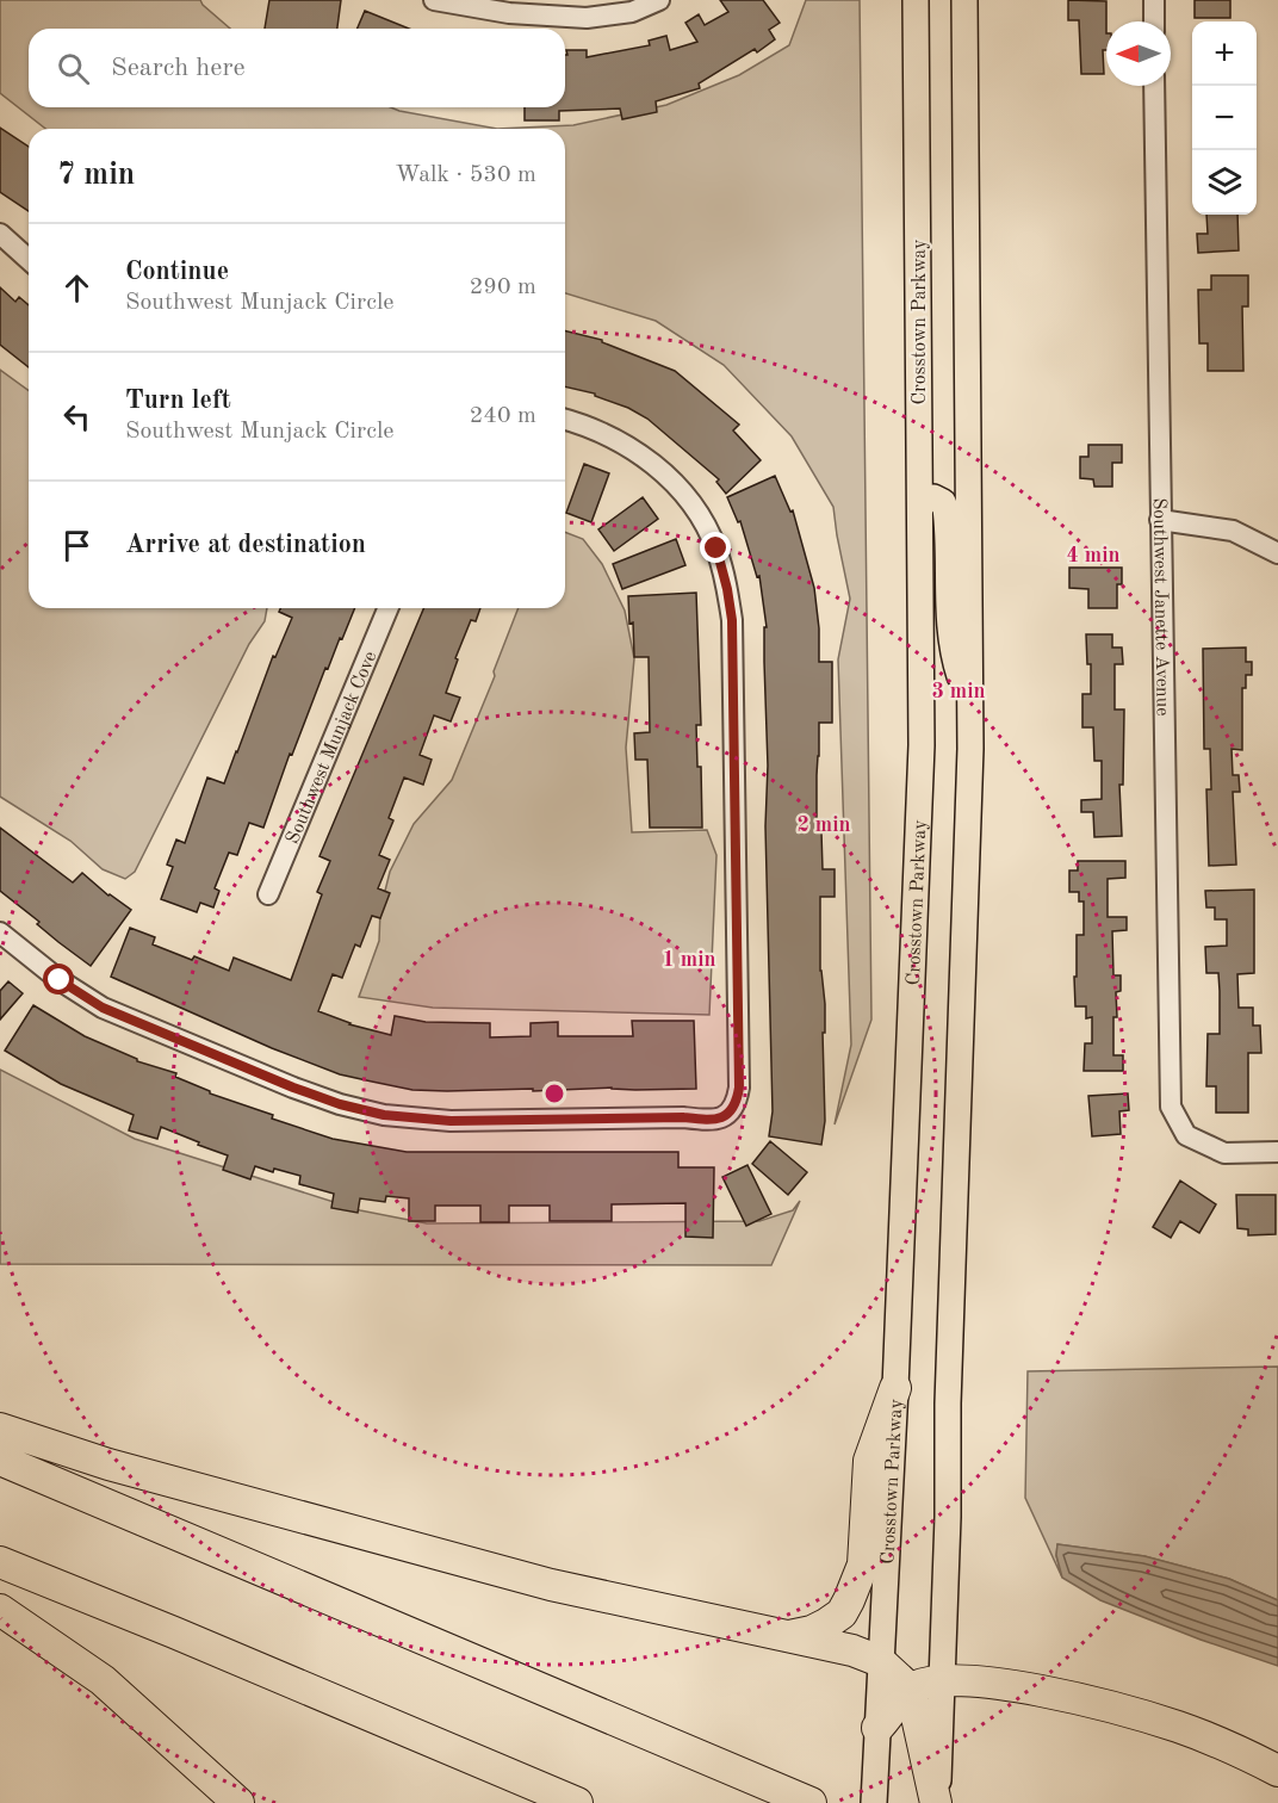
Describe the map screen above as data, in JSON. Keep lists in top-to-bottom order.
{
  "streets": {
    "main road": ["Crosstown Parkway"],
    "street": ["Southwest Janette Avenue", "Southwest Munjack Cove"]
  },
  "north": "left",
  "page": {
    "map_buttons": ["+", "−"],
    "search": "Search here",
    "heading": ["7 min", "Walk · 530 m"],
    "list": [
      ["Continue", "Southwest Munjack Circle", "290 m"],
      ["Turn left", "Southwest Munjack Circle", "240 m"],
      "Arrive at destination"
    ]
  },
  "rings": [
    "4 min",
    "3 min",
    "2 min",
    "1 min"
  ]
}
